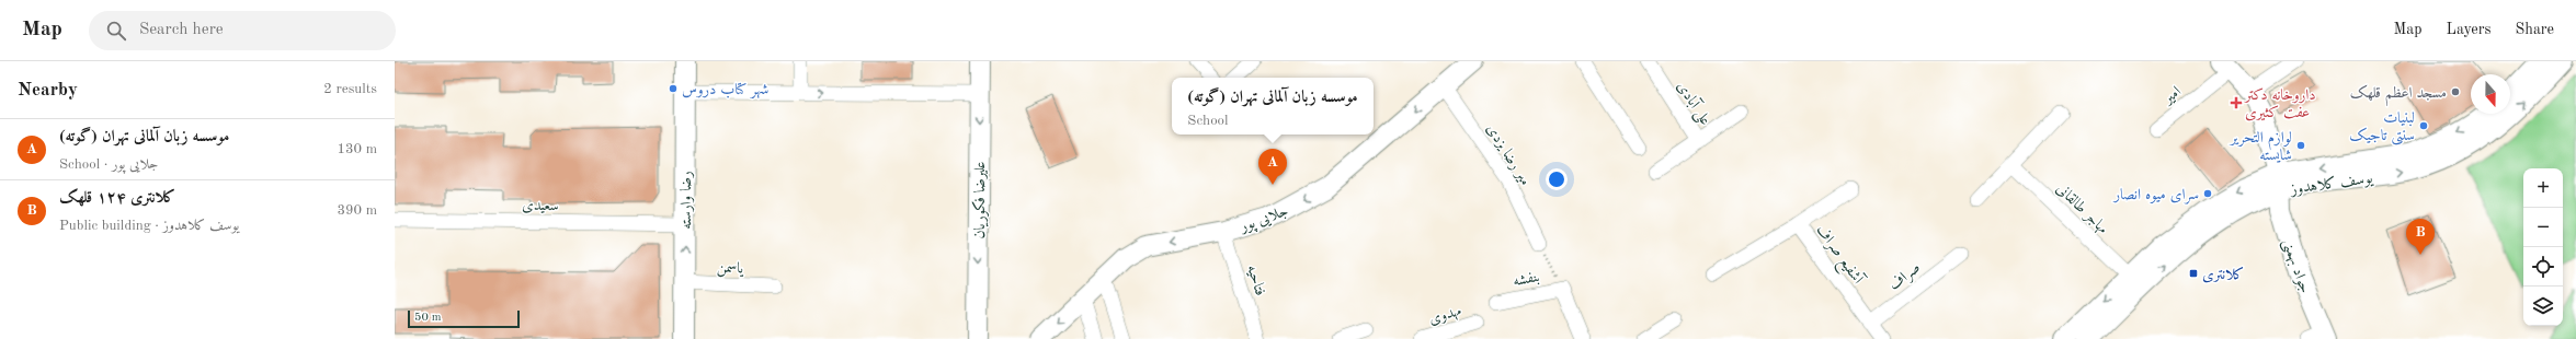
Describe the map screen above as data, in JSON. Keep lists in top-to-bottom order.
{
  "streets": {
    "street": [
      "امیر",
      "علی آبادی",
      "میر رضا یزدی",
      "یوسف کلاهدوز",
      "رضا وارسته",
      "علیرضا فکوریان",
      "سعیدی",
      "مهاجر طالقانی",
      "جلایی پور",
      "آشفیع صراف",
      "جواد بهمنی",
      "یاسمن",
      "صراف",
      "بنفشه",
      "فتاحیه",
      "مهدوی"
    ]
  },
  "crossings": [
    ["امیر", "جواد بهمنی"],
    ["میر رضا یزدی", "جلایی پور"],
    ["یوسف کلاهدوز", "مهاجر طالقانی"],
    ["یوسف کلاهدوز", "جواد بهمنی"],
    ["رضا وارسته", "سعیدی"],
    ["رضا وارسته", "یاسمن"],
    ["جلایی پور", "فتاحیه"],
    ["آشفیع صراف", "صراف"]
  ],
  "one_way": ["جلایی پور"],
  "places": {
    "other": [
      "شهر کتاب دروس",
      "مسجد اعظم قلهک",
      "لبنیات سنتی تاجیک",
      "لوازم التحریر شایسته",
      "سرای میوه انصار"
    ],
    "health": ["داروخانه دکتر عفت کثیری"],
    "transit": ["کلانتری"]
  },
  "scale_bar": "50 m",
  "north": "bottom",
  "page": {
    "header": "Map",
    "search": "Search here",
    "nav": ["Map", "Layers", "Share"],
    "heading": ["Nearby", "2 results"],
    "popup": ["موسسه زبان آلمانی تهران (گوته)", "School"],
    "list": [
      {
        "mark": "A",
        "name": "موسسه زبان آلمانی تهران (گوته)",
        "note": "School · جلایی پور",
        "value": "130 m"
      },
      {
        "mark": "B",
        "name": "کلانتری ۱۲۴ قلهک",
        "note": "Public building · یوسف کلاهدوز",
        "value": "390 m"
      }
    ],
    "pins": ["A", "B"],
    "map_buttons": ["+", "−"],
    "scale": "50 m"
  }
}
